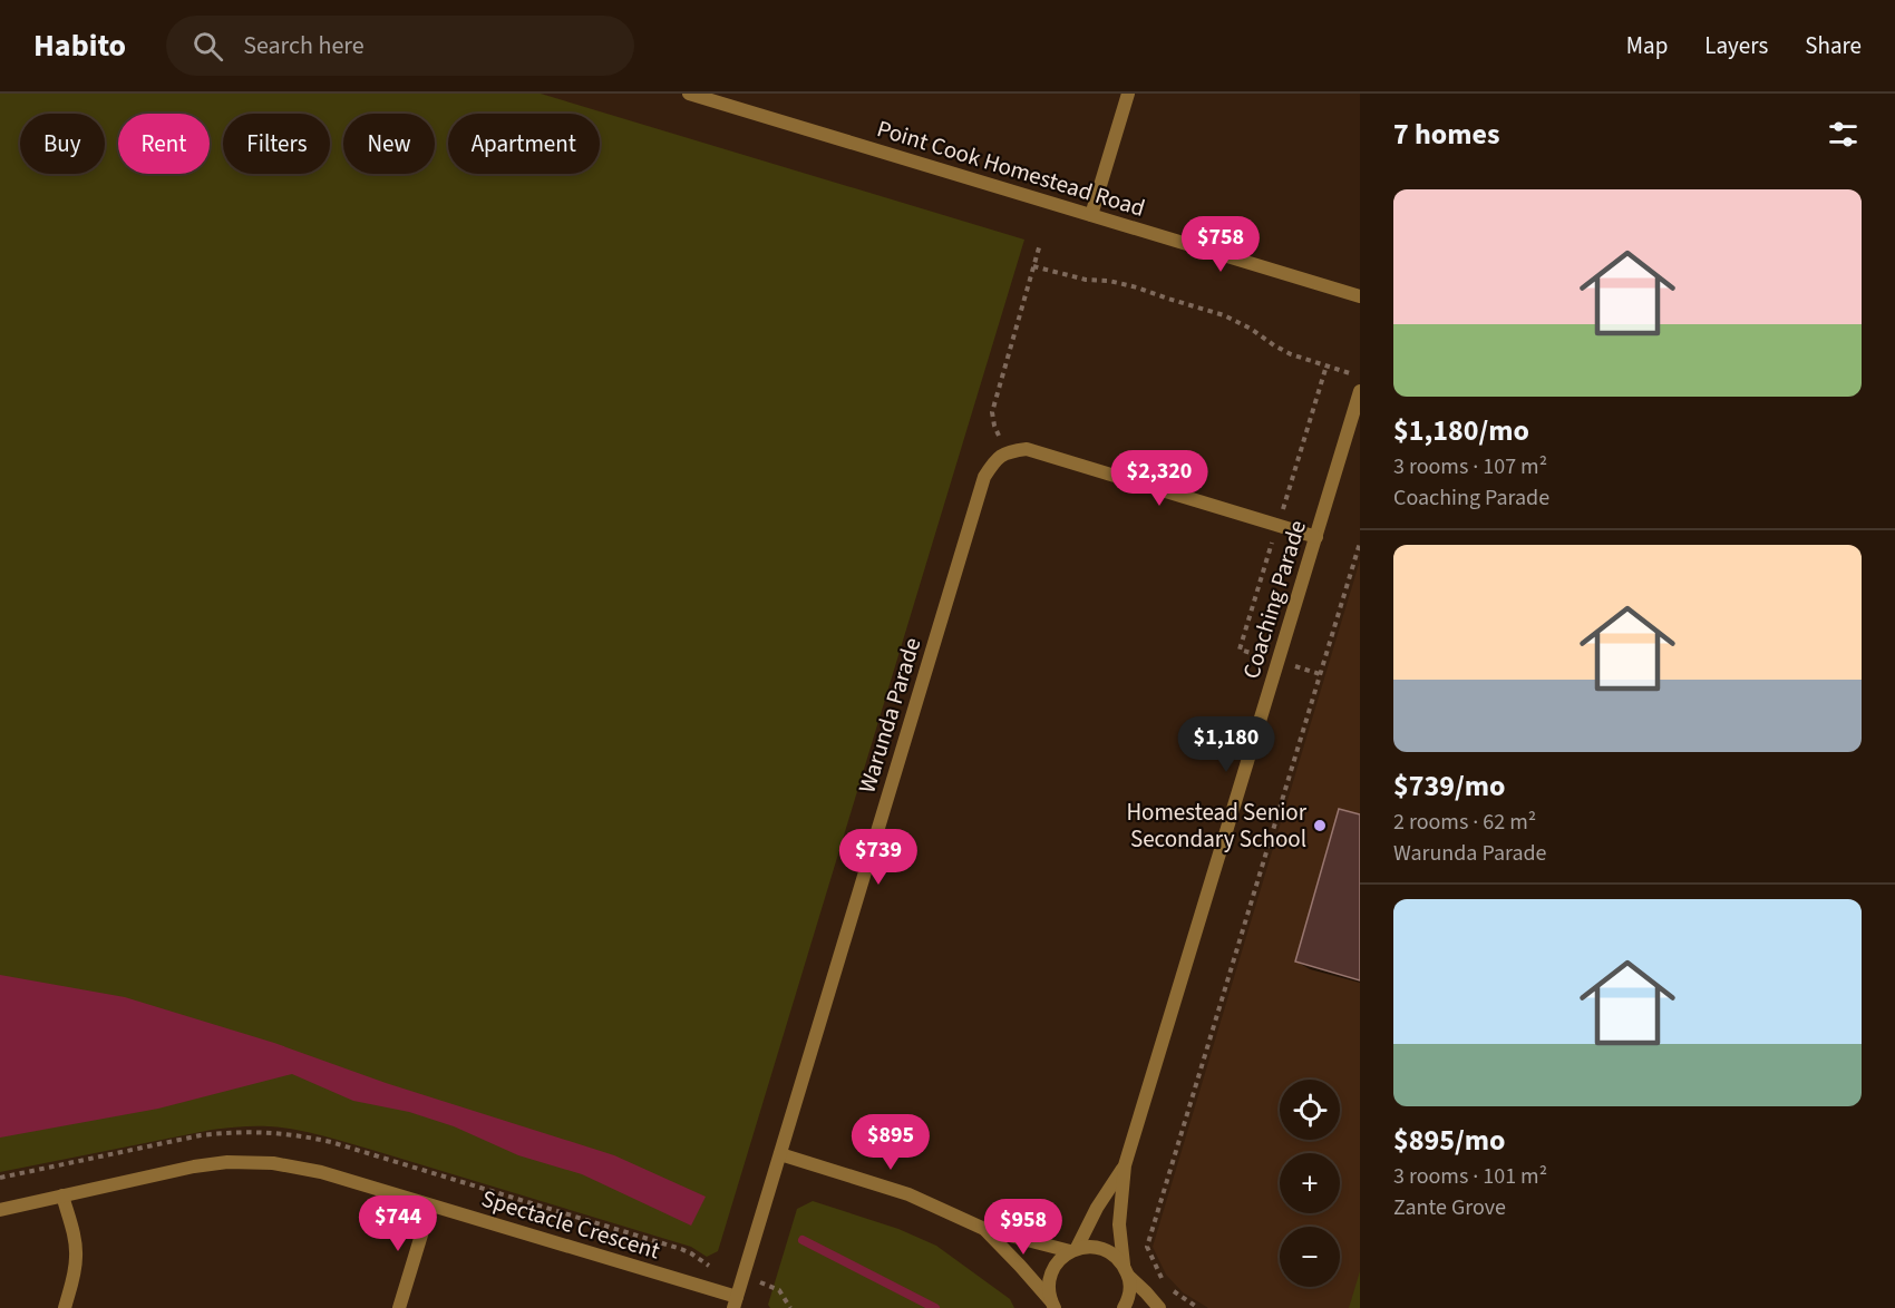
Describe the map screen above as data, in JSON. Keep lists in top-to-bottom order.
{
  "streets": {
    "street": [
      "Point Cook Homestead Road",
      "Coaching Parade",
      "Warunda Parade",
      "Spectacle Crescent"
    ]
  },
  "crossings": [
    ["Warunda Parade", "Spectacle Crescent"]
  ],
  "places": ["Homestead Senior Secondary School"],
  "page": {
    "header": "Habito",
    "search": "Search here",
    "nav": ["Map", "Layers", "Share"],
    "heading": "7 homes",
    "chip": [
      "Buy",
      "Rent",
      "Filters",
      "New",
      "Apartment"
    ],
    "list": [
      {
        "name": "$1,180/mo",
        "note": "3 rooms · 107 m² · Coaching Parade"
      },
      {
        "name": "$739/mo",
        "note": "2 rooms · 62 m² · Warunda Parade"
      },
      {
        "name": "$895/mo",
        "note": "3 rooms · 101 m² · Zante Grove"
      }
    ],
    "price": [
      "$758",
      "$2,320",
      "$1,180",
      "$739",
      "$895",
      "$744",
      "$958"
    ],
    "map_buttons": ["+", "−"]
  }
}
